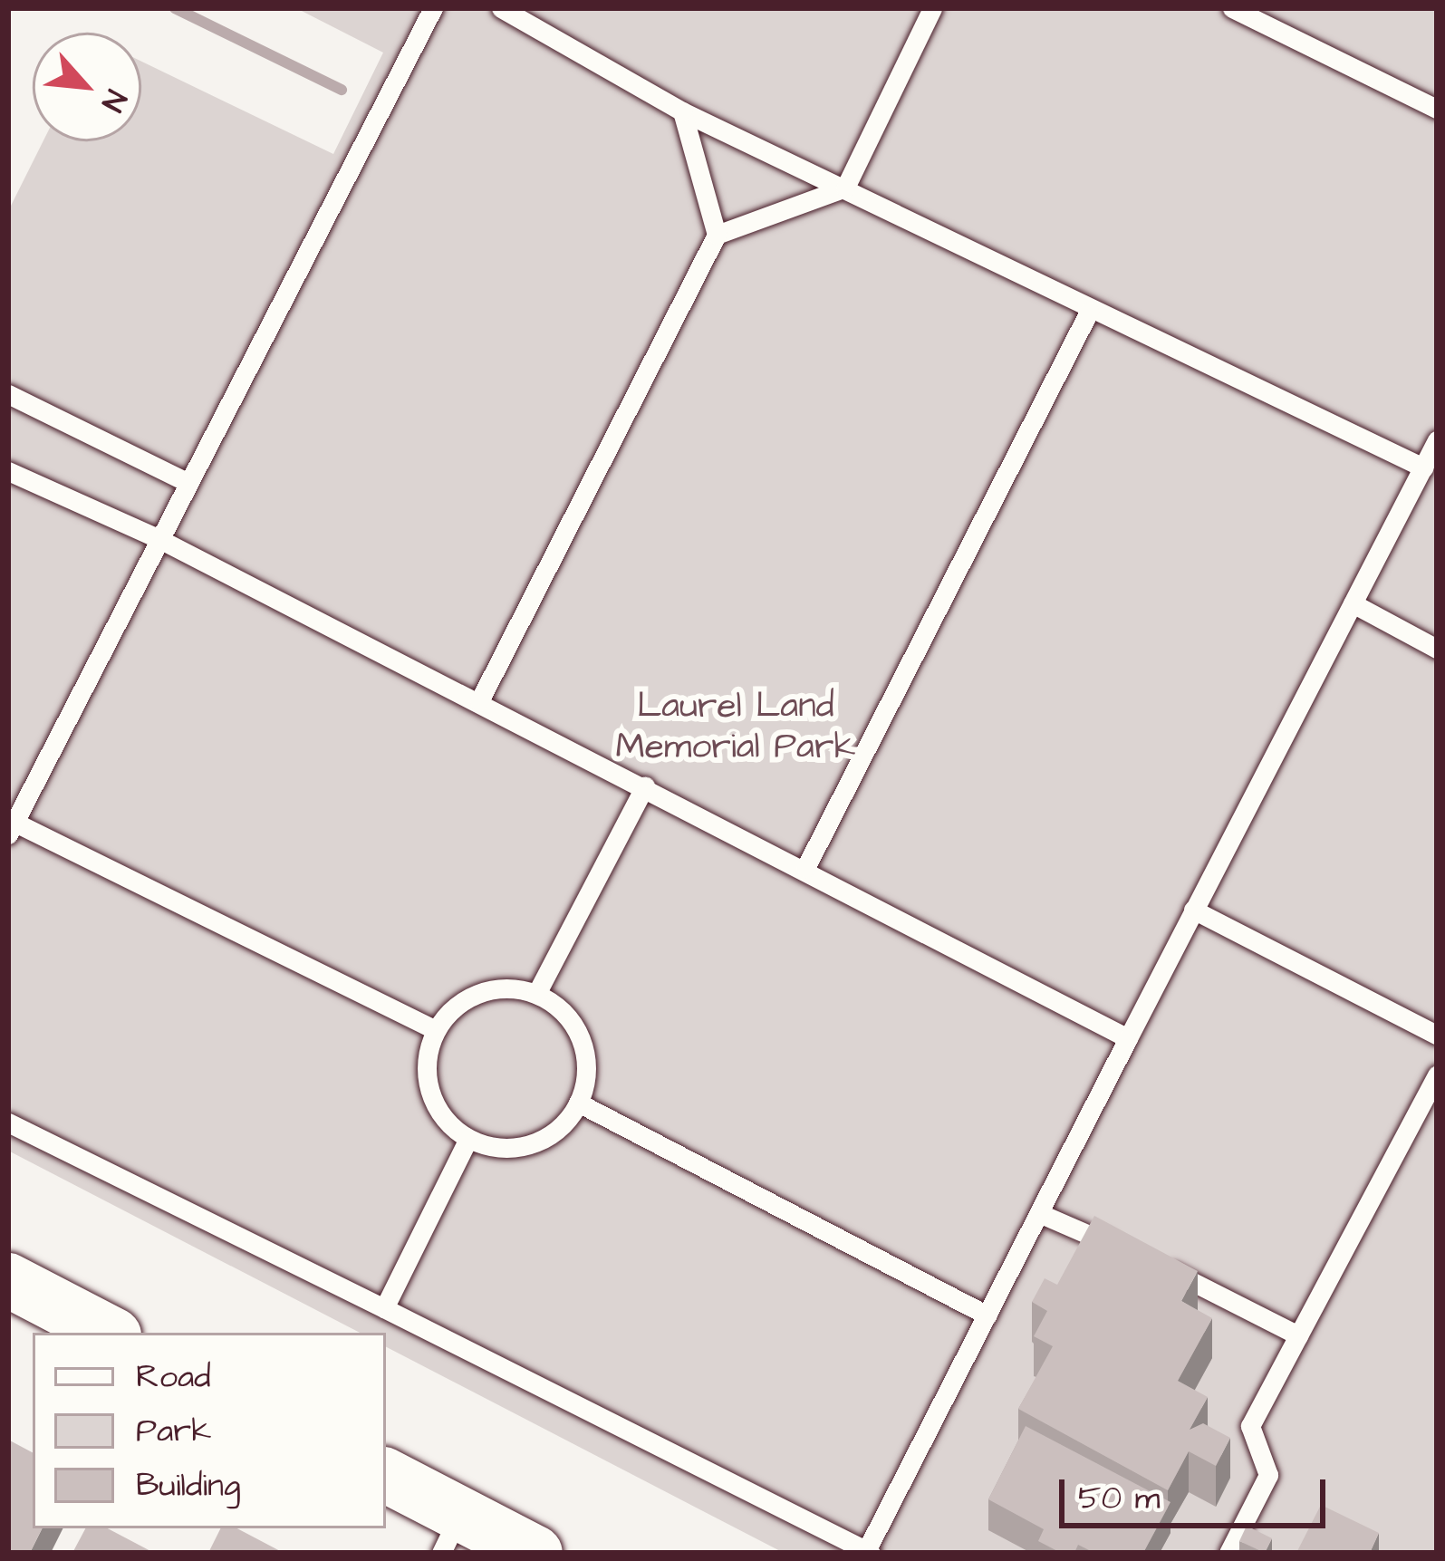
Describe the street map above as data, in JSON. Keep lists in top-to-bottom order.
{
  "parks": ["Laurel Land Memorial Park"],
  "legend": ["Road", "Park", "Building"],
  "scale_bar": "50 m",
  "north": "bottom right"
}
